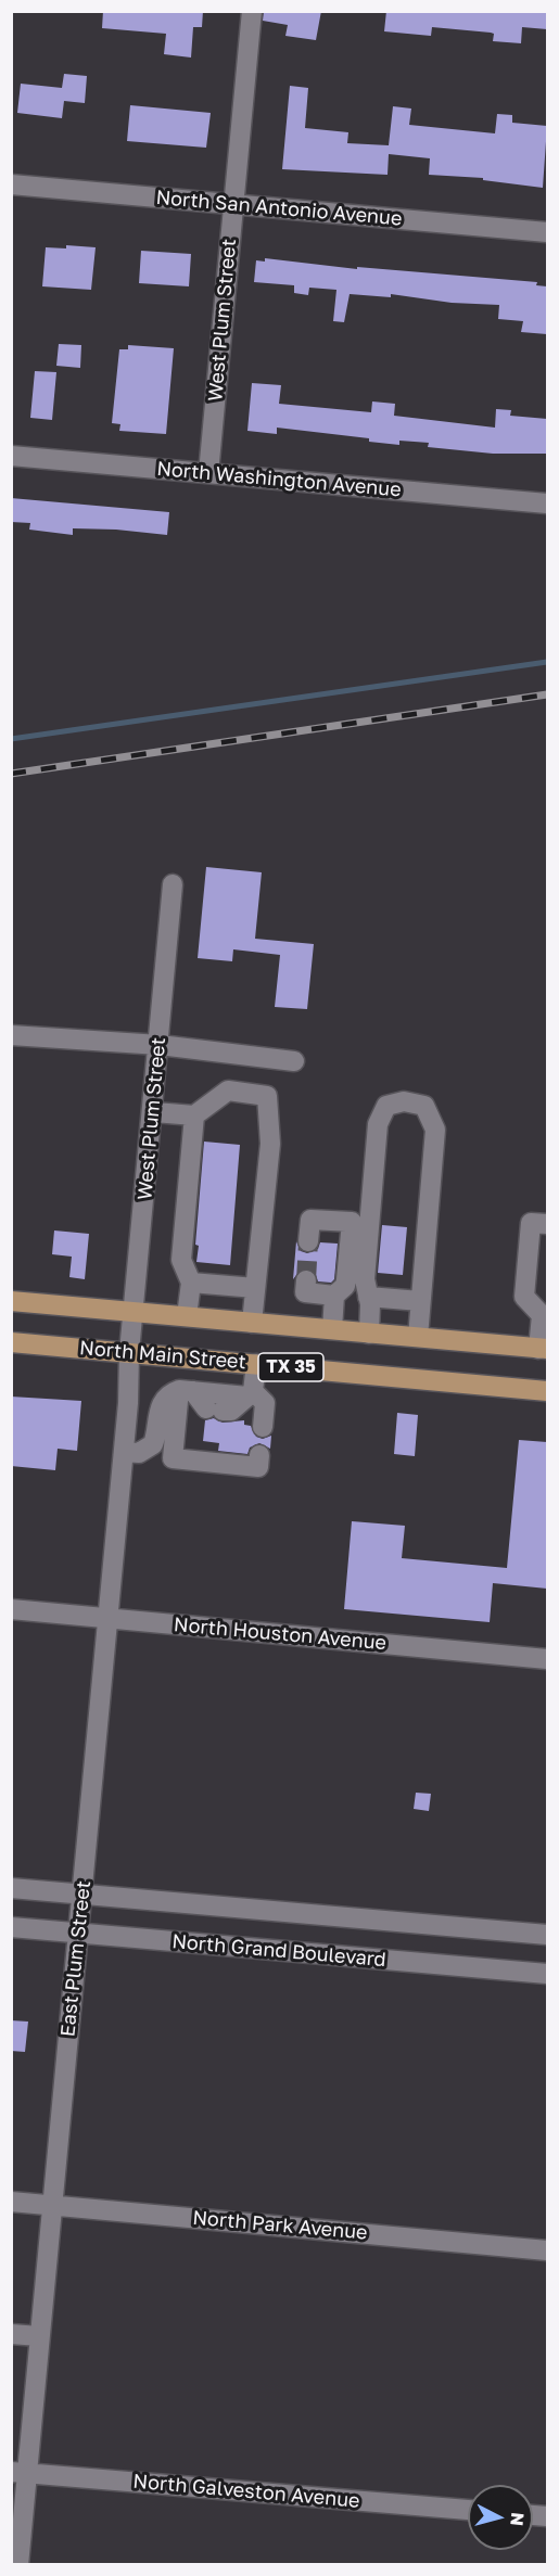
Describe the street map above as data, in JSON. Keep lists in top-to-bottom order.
{
  "streets": {
    "main road": ["North Main Street", "TX 35"],
    "street": [
      "North San Antonio Avenue",
      "West Plum Street",
      "North Washington Avenue",
      "North Houston Avenue",
      "North Grand Boulevard",
      "East Plum Street",
      "North Park Avenue",
      "North Galveston Avenue"
    ]
  },
  "crossings": [
    ["North San Antonio Avenue", "West Plum Street"],
    ["West Plum Street", "North Washington Avenue"],
    ["West Plum Street", "North Main Street"],
    ["West Plum Street", "East Plum Street"],
    ["North Main Street", "East Plum Street"],
    ["North Houston Avenue", "East Plum Street"],
    ["North Grand Boulevard", "East Plum Street"],
    ["East Plum Street", "North Park Avenue"],
    ["East Plum Street", "North Galveston Avenue"]
  ],
  "north": "right"
}
